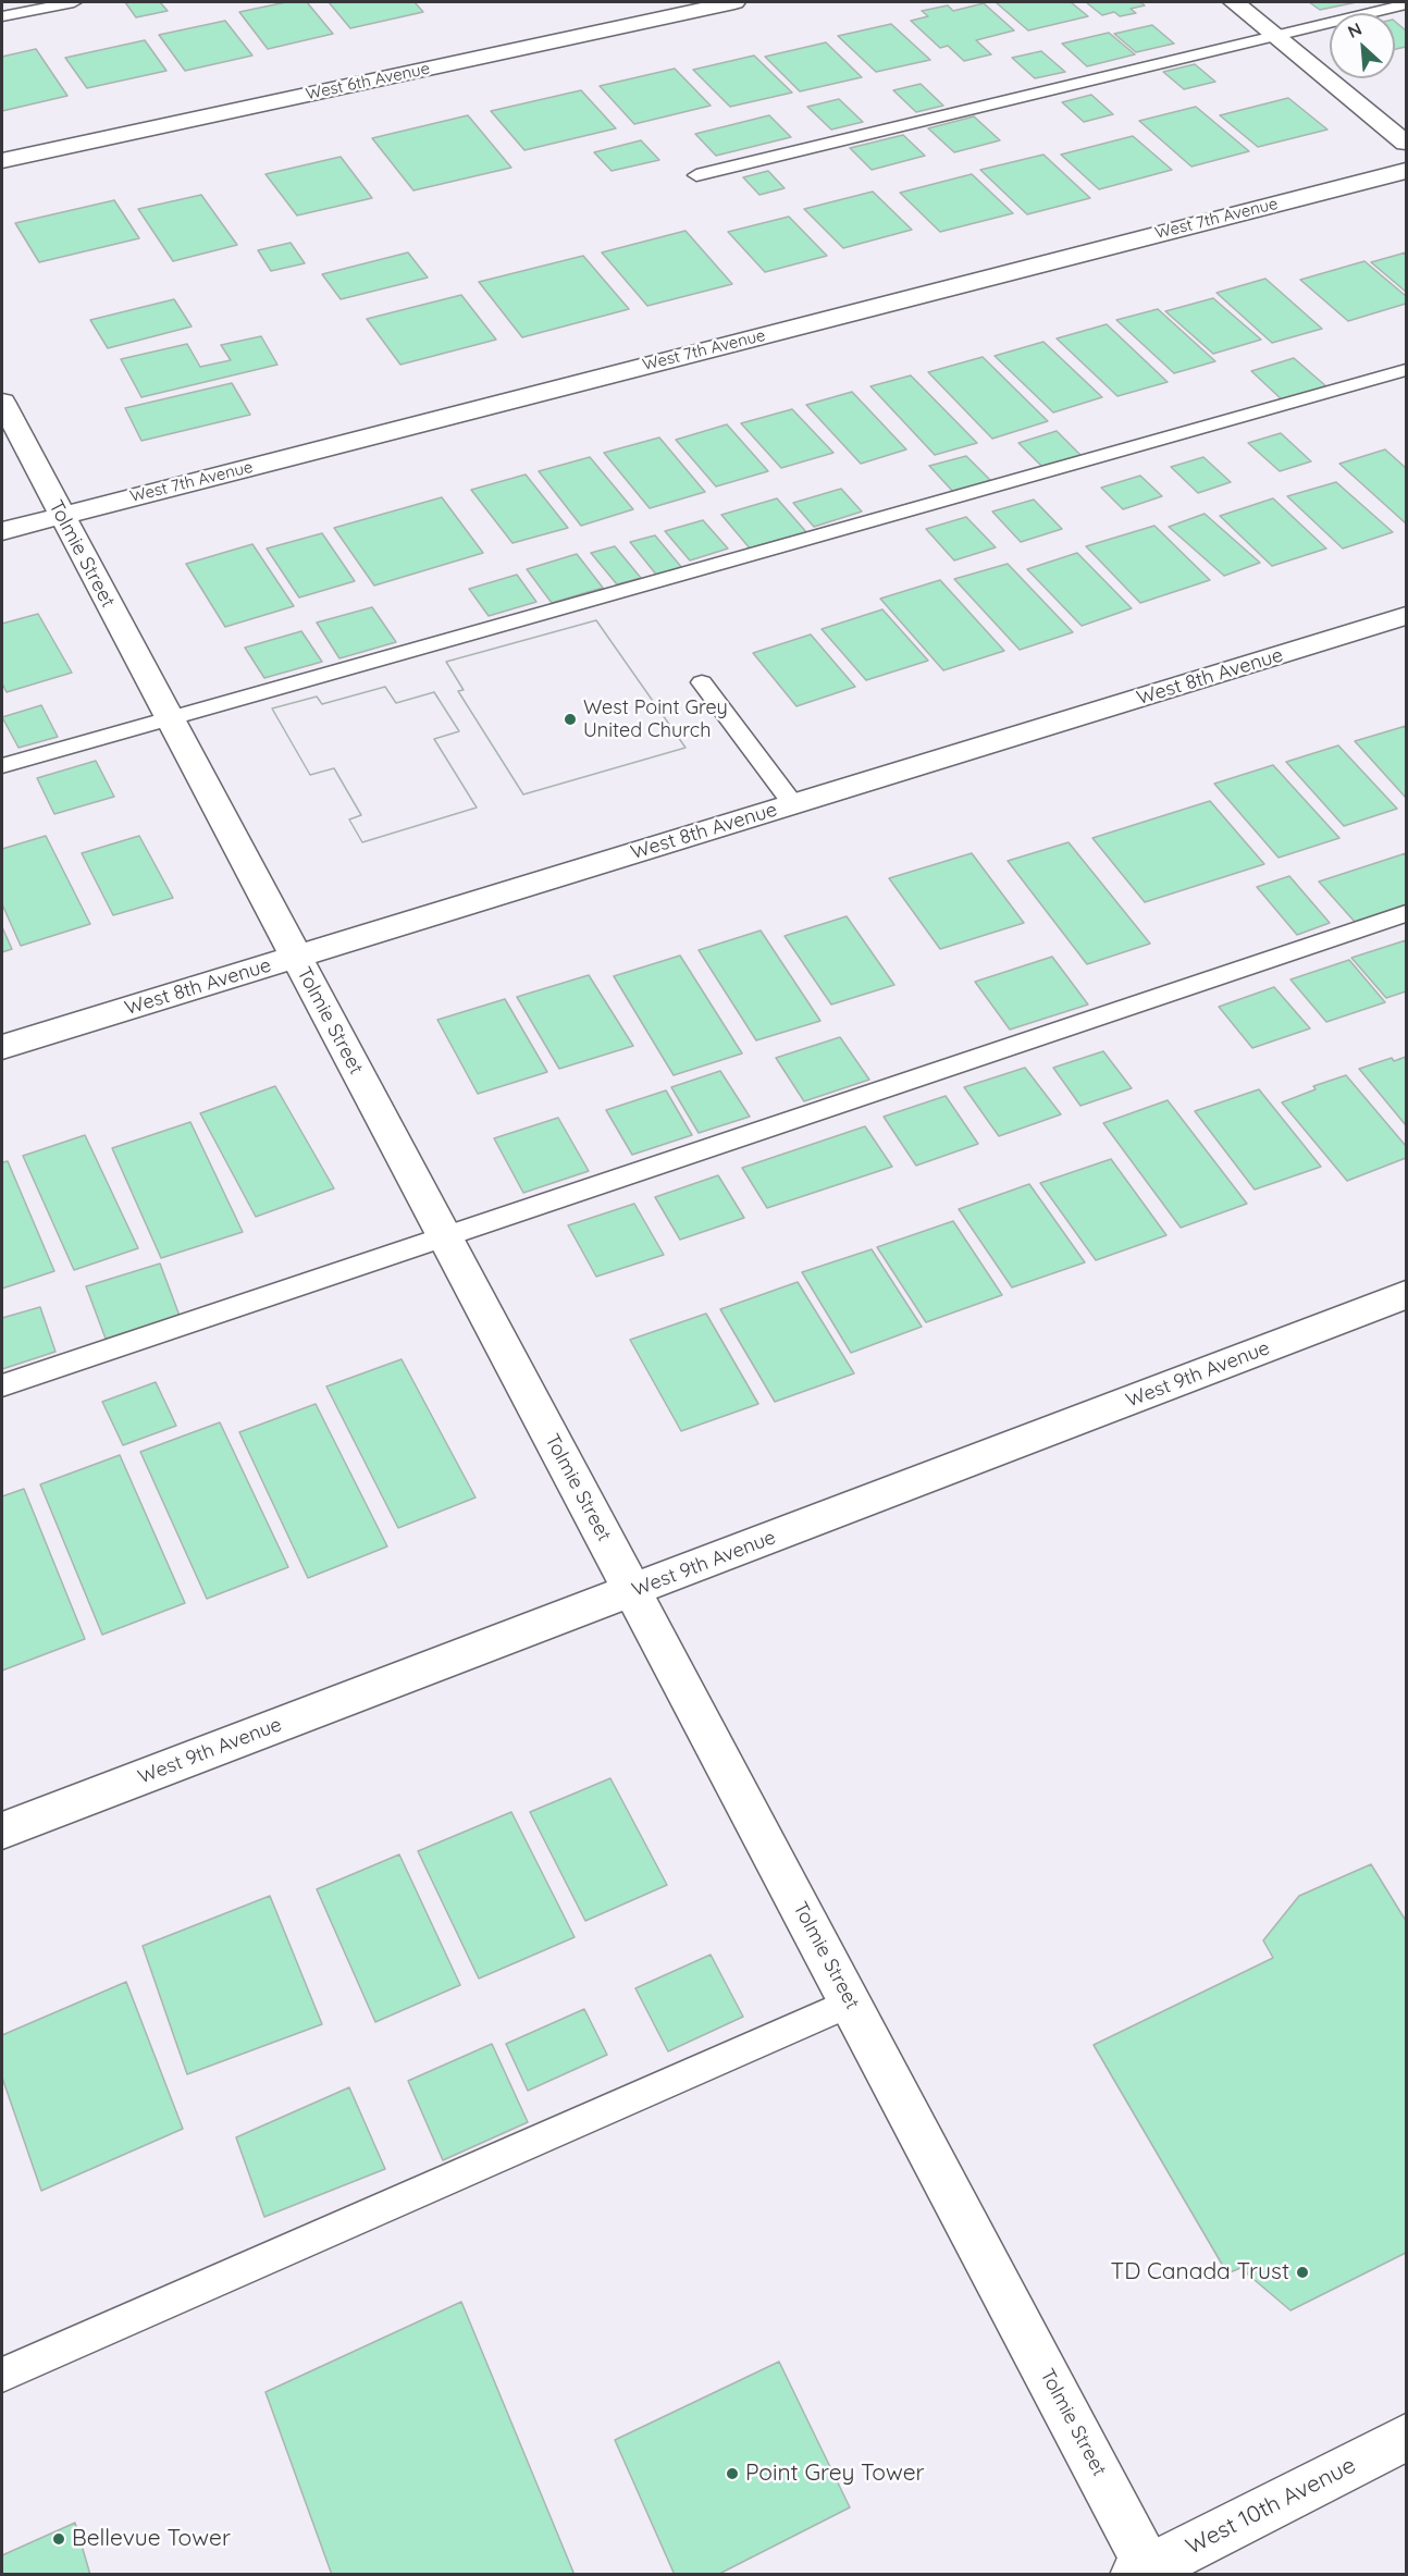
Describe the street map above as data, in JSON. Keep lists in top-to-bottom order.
{
  "streets": {
    "street": [
      "West 6th Avenue",
      "West 7th Avenue",
      "Tolmie Street",
      "West 8th Avenue",
      "West 9th Avenue",
      "West 10th Avenue"
    ]
  },
  "crossings": [
    ["West 7th Avenue", "Tolmie Street"],
    ["Tolmie Street", "West 8th Avenue"],
    ["Tolmie Street", "West 9th Avenue"],
    ["Tolmie Street", "West 10th Avenue"]
  ],
  "places": [
    "West Point Grey United Church",
    "TD Canada Trust",
    "Point Grey Tower",
    "Bellevue Tower"
  ],
  "north": "top left"
}
